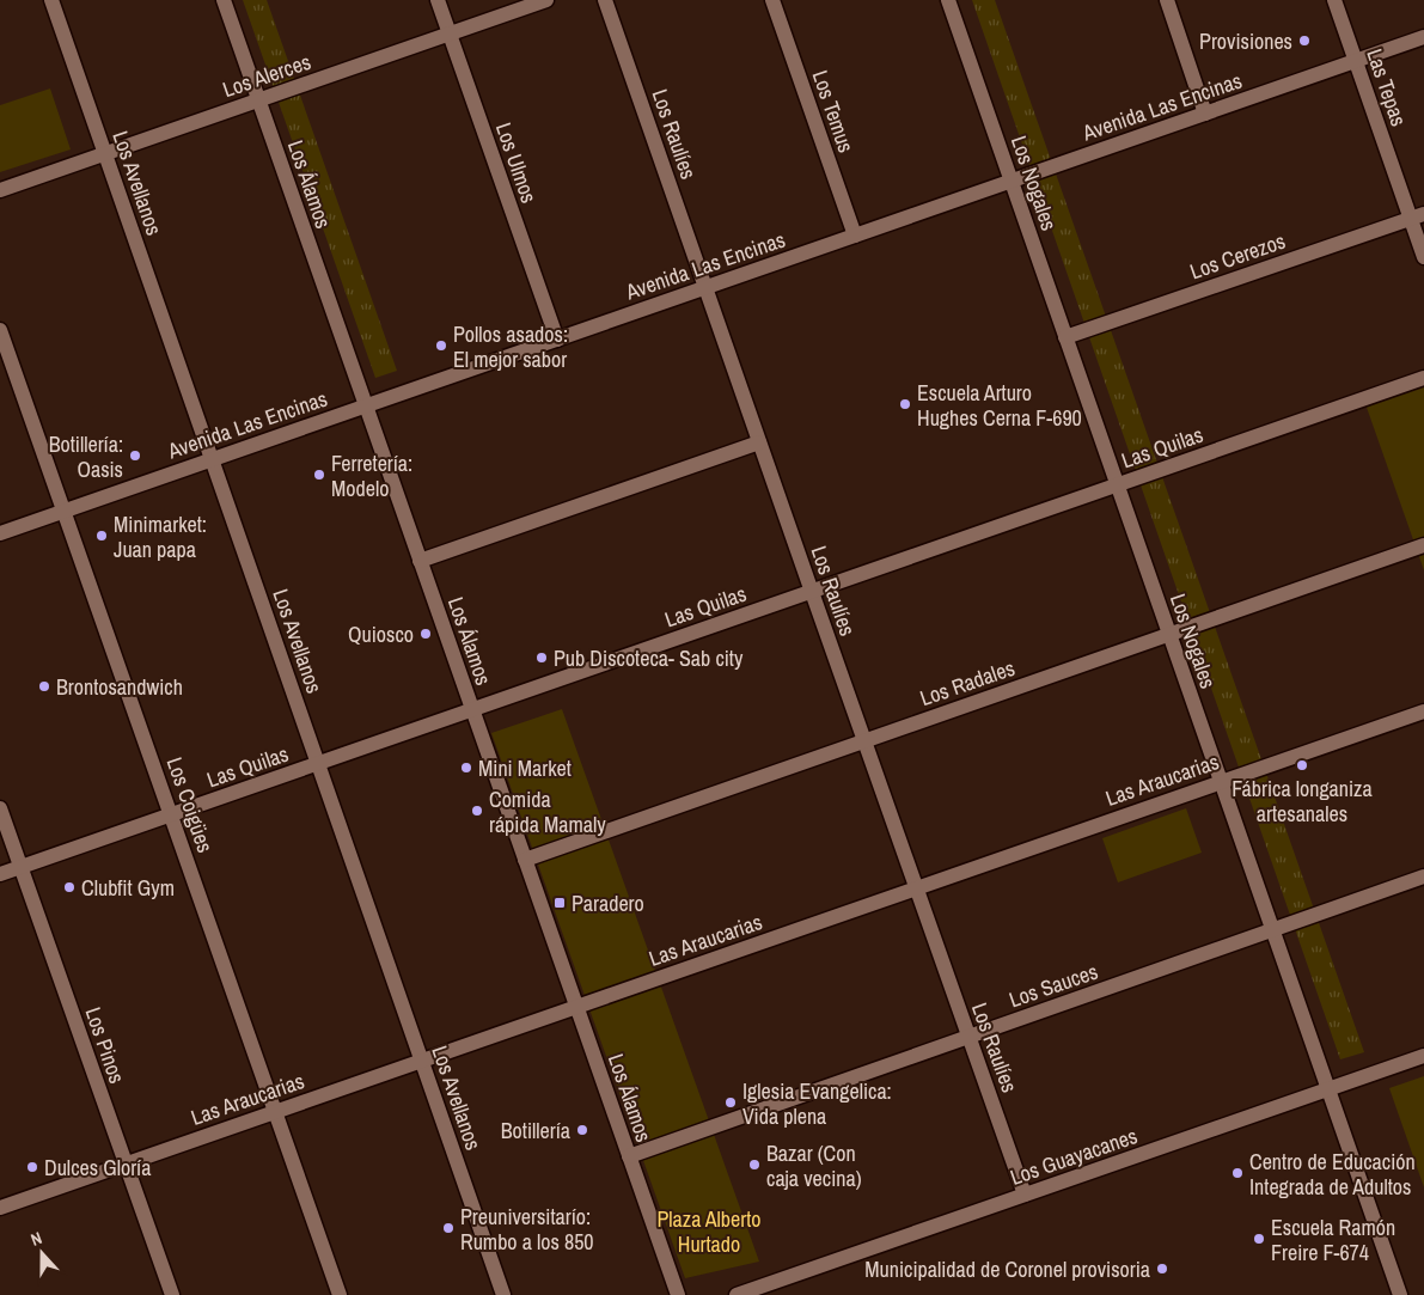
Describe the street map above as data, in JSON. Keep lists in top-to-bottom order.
{
  "streets": {
    "street": [
      "Los Alerces",
      "Las Tepas",
      "Avenida Las Encinas",
      "Los Temus",
      "Los Raulíes",
      "Los Ulmos",
      "Los Avellanos",
      "Los Nogales",
      "Los Álamos",
      "Los Cerezos",
      "Las Quilas",
      "Los Radales",
      "Las Araucarias",
      "Los Coigües",
      "Los Sauces",
      "Los Pinos",
      "Los Guayacanes"
    ]
  },
  "crossings": [
    ["Los Alerces", "Los Ulmos"],
    ["Los Alerces", "Los Avellanos"],
    ["Los Alerces", "Los Álamos"],
    ["Las Tepas", "Avenida Las Encinas"],
    ["Las Tepas", "Los Cerezos"],
    ["Avenida Las Encinas", "Los Temus"],
    ["Avenida Las Encinas", "Los Raulíes"],
    ["Avenida Las Encinas", "Los Ulmos"],
    ["Avenida Las Encinas", "Los Avellanos"],
    ["Avenida Las Encinas", "Los Nogales"],
    ["Avenida Las Encinas", "Los Álamos"],
    ["Avenida Las Encinas", "Los Coigües"],
    ["Los Raulíes", "Las Quilas"],
    ["Los Raulíes", "Los Radales"],
    ["Los Raulíes", "Las Araucarias"],
    ["Los Raulíes", "Los Sauces"],
    ["Los Raulíes", "Los Guayacanes"],
    ["Los Avellanos", "Las Quilas"],
    ["Los Avellanos", "Las Araucarias"],
    ["Los Nogales", "Los Cerezos"],
    ["Los Nogales", "Las Quilas"],
    ["Los Nogales", "Los Radales"],
    ["Los Nogales", "Las Araucarias"],
    ["Los Nogales", "Los Sauces"],
    ["Los Nogales", "Los Guayacanes"],
    ["Los Álamos", "Las Quilas"],
    ["Los Álamos", "Los Radales"],
    ["Los Álamos", "Las Araucarias"],
    ["Los Álamos", "Los Sauces"],
    ["Las Quilas", "Los Coigües"],
    ["Las Quilas", "Los Pinos"],
    ["Las Araucarias", "Los Coigües"],
    ["Las Araucarias", "Los Pinos"]
  ],
  "parks": ["Plaza Alberto Hurtado"],
  "places": {
    "other": [
      "Provisiones",
      "Pollos asados: El mejor sabor",
      "Escuela Arturo Hughes Cerna F-690",
      "Botillería: Oasis",
      "Ferretería: Modelo",
      "Minimarket: Juan papa",
      "Quiosco",
      "Pub Discoteca- Sab city",
      "Brontosandwich",
      "Fábrica longaniza artesanales",
      "Mini Market",
      "Comida rápida Mamaly",
      "Clubfit Gym",
      "Iglesia Evangelica: Vida plena",
      "Botillería",
      "Bazar (Con caja vecina)",
      "Dulces Gloría",
      "Centro de Educación Integrada de Adultos",
      "Preuniversitarío: Rumbo a los 850",
      "Escuela Ramón Freire F-674",
      "Municipalidad de Coronel provisoria"
    ],
    "transit": ["Paradero"]
  },
  "north": "top"
}
